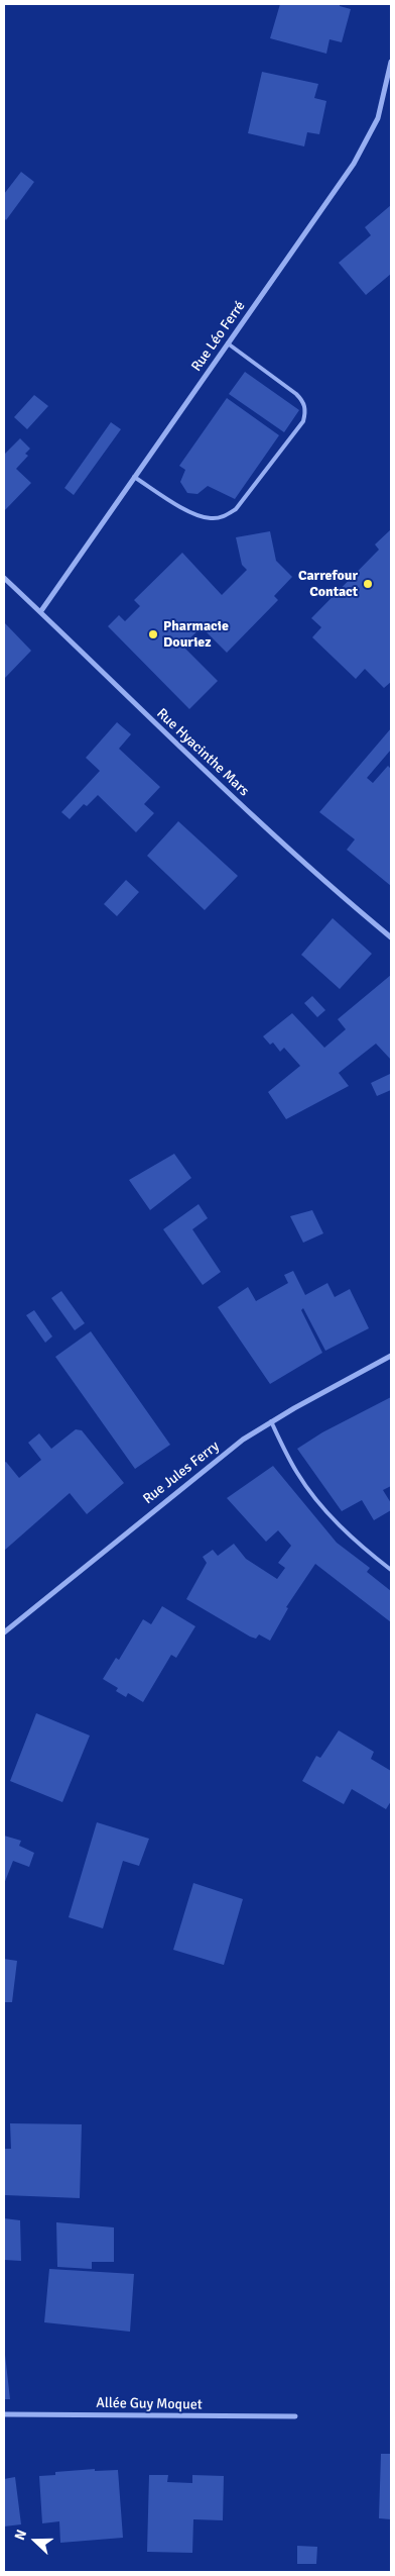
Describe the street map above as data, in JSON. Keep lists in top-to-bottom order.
{
  "streets": {
    "street": [
      "Rue Léo Ferré",
      "Rue Hyacinthe Mars",
      "Rue Jules Ferry",
      "Allée Guy Moquet"
    ]
  },
  "crossings": [
    ["Rue Léo Ferré", "Rue Hyacinthe Mars"]
  ],
  "places": ["Carrefour Contact", "Pharmacie Douriez"],
  "north": "left"
}
